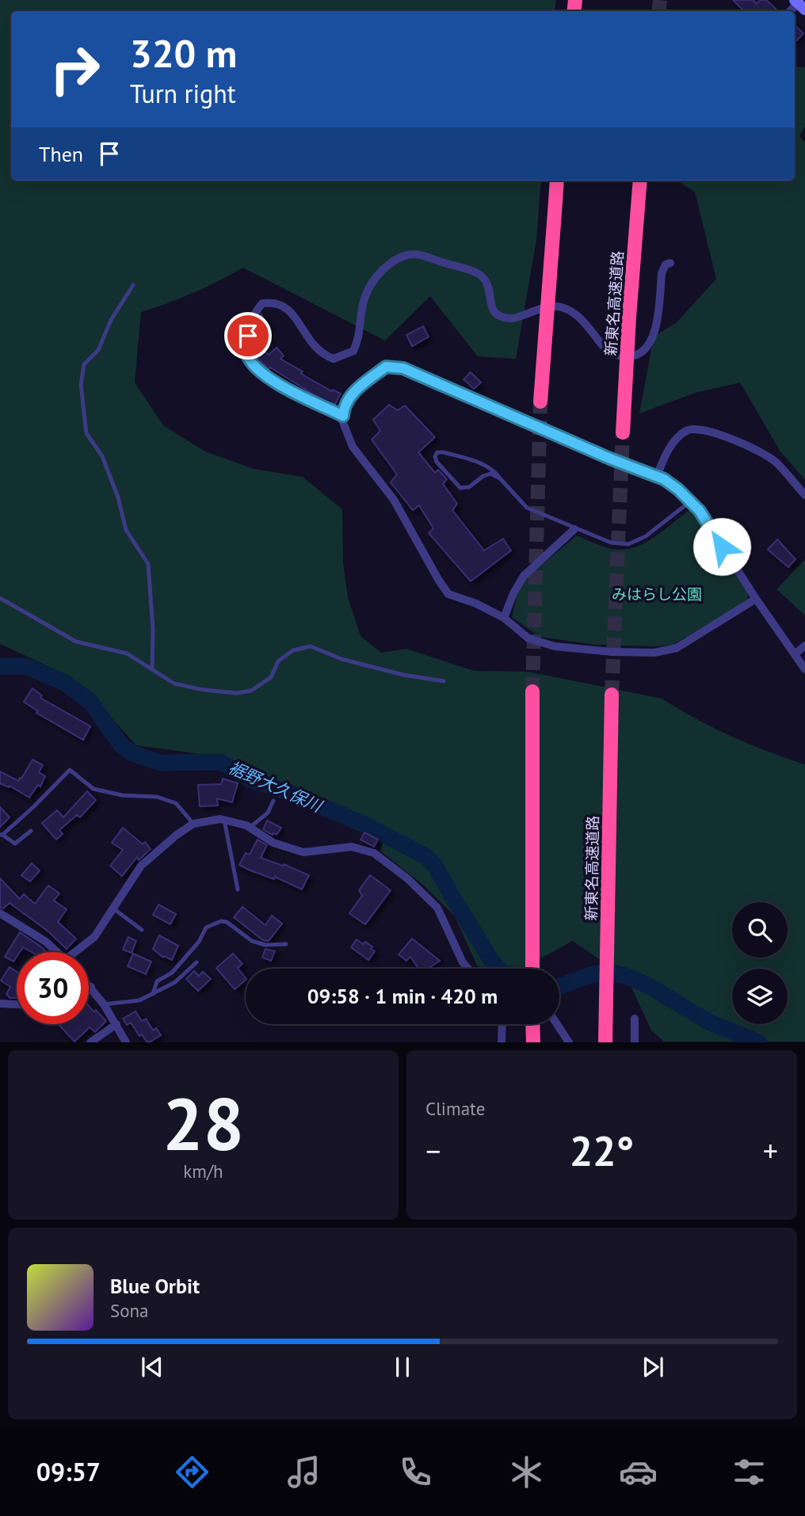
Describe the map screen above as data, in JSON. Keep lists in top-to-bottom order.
{
  "streets": {
    "highway": ["新東名高速道路"]
  },
  "water": ["裾野大久保川"],
  "parks": ["みはらし公園"],
  "page": {
    "turn": ["320 m", "Turn right"],
    "then": "Then",
    "limit": "30",
    "trip": "09:58 · 1 min · 420 m",
    "tile": [
      ["28", "km/h"],
      "Climate"
    ],
    "heat": ["−", "22°", "+"],
    "song": ["Blue Orbit", "Sona"],
    "tabs": "09:57"
  }
}
